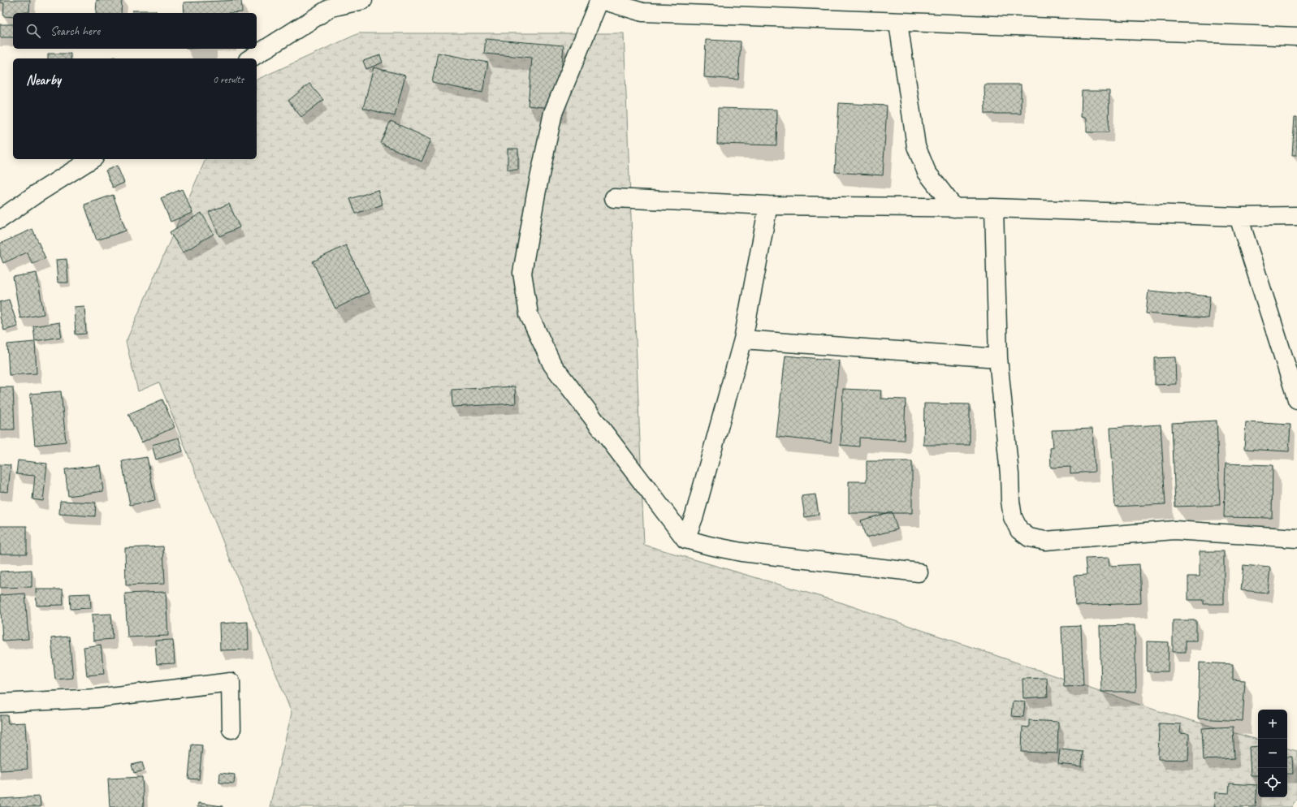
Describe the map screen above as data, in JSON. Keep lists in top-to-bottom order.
{
  "page": {
    "search": "Search here",
    "heading": ["Nearby", "0 results"],
    "map_buttons": ["+", "−"]
  }
}
